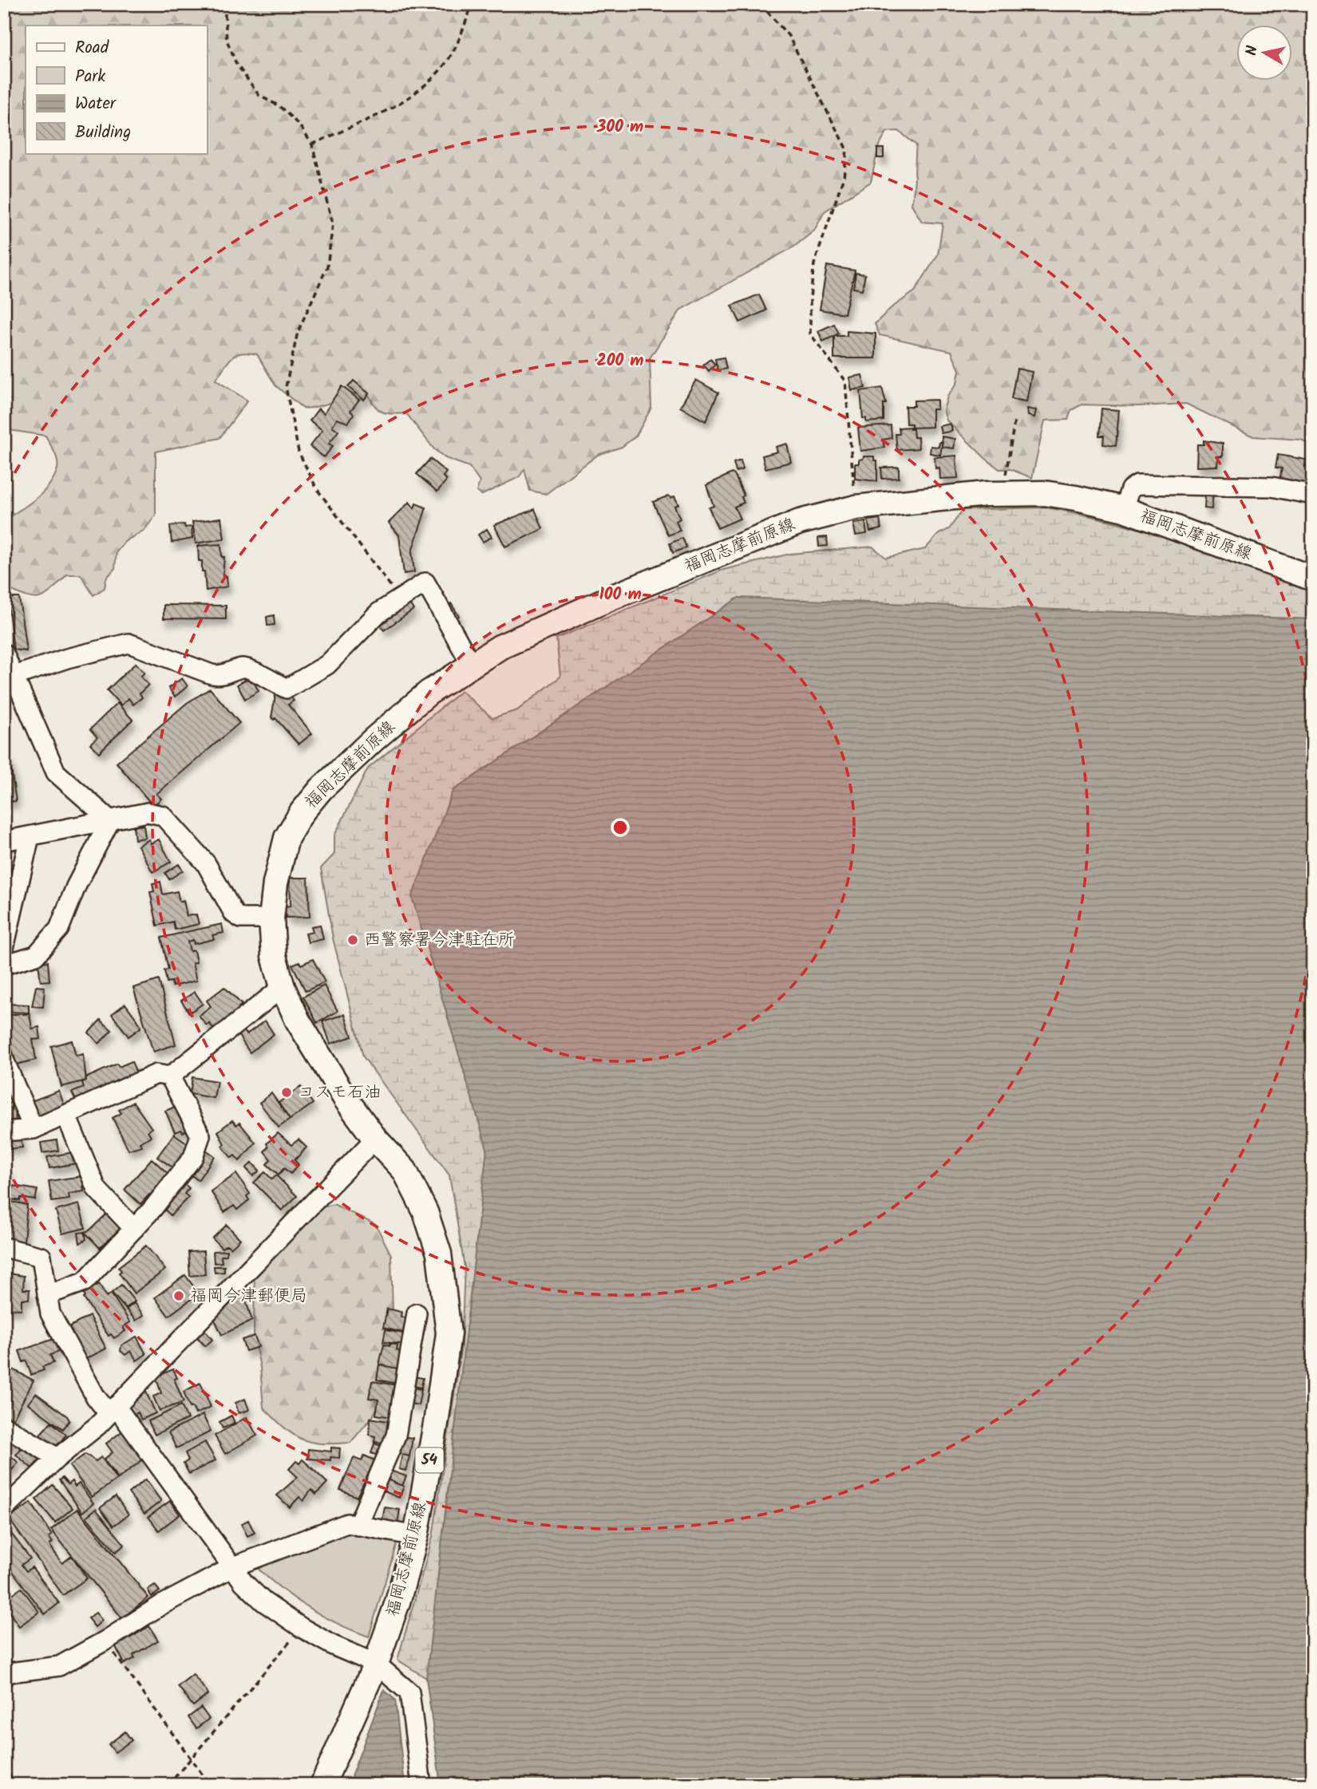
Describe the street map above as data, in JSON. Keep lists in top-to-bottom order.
{
  "streets": {
    "main road": ["福岡志摩前原線", "54"]
  },
  "places": ["西警察署今津駐在所", "コスモ石油", "福岡今津郵便局"],
  "legend": [
    "Road",
    "Park",
    "Water",
    "Building"
  ],
  "north": "left",
  "rings": ["300 m", "200 m", "100 m"]
}
